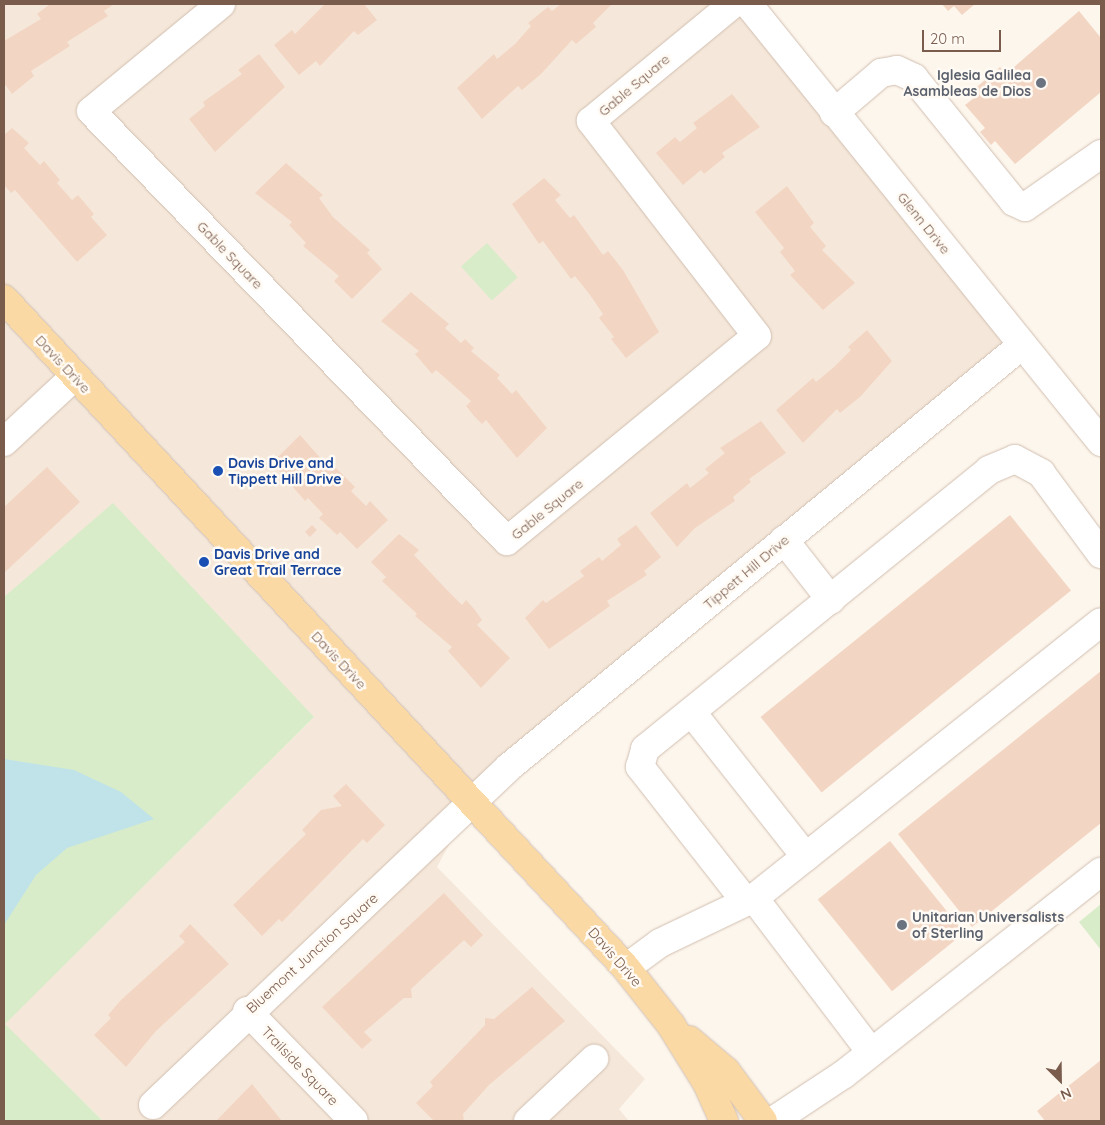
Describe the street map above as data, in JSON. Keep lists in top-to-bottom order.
{
  "streets": {
    "main road": ["Davis Drive"],
    "street": [
      "Gable Square",
      "Glenn Drive",
      "Tippett Hill Drive",
      "Bluemont Junction Square",
      "Trailside Square"
    ]
  },
  "crossings": [
    ["Glenn Drive", "Tippett Hill Drive"],
    ["Davis Drive", "Tippett Hill Drive"],
    ["Davis Drive", "Bluemont Junction Square"],
    ["Tippett Hill Drive", "Bluemont Junction Square"],
    ["Bluemont Junction Square", "Trailside Square"]
  ],
  "places": [
    "Iglesia Galilea Asambleas de Dios",
    "Davis Drive and Tippett Hill Drive",
    "Davis Drive and Great Trail Terrace",
    "Unitarian Universalists of Sterling"
  ],
  "scale_bar": "20 m",
  "north": "bottom right"
}
